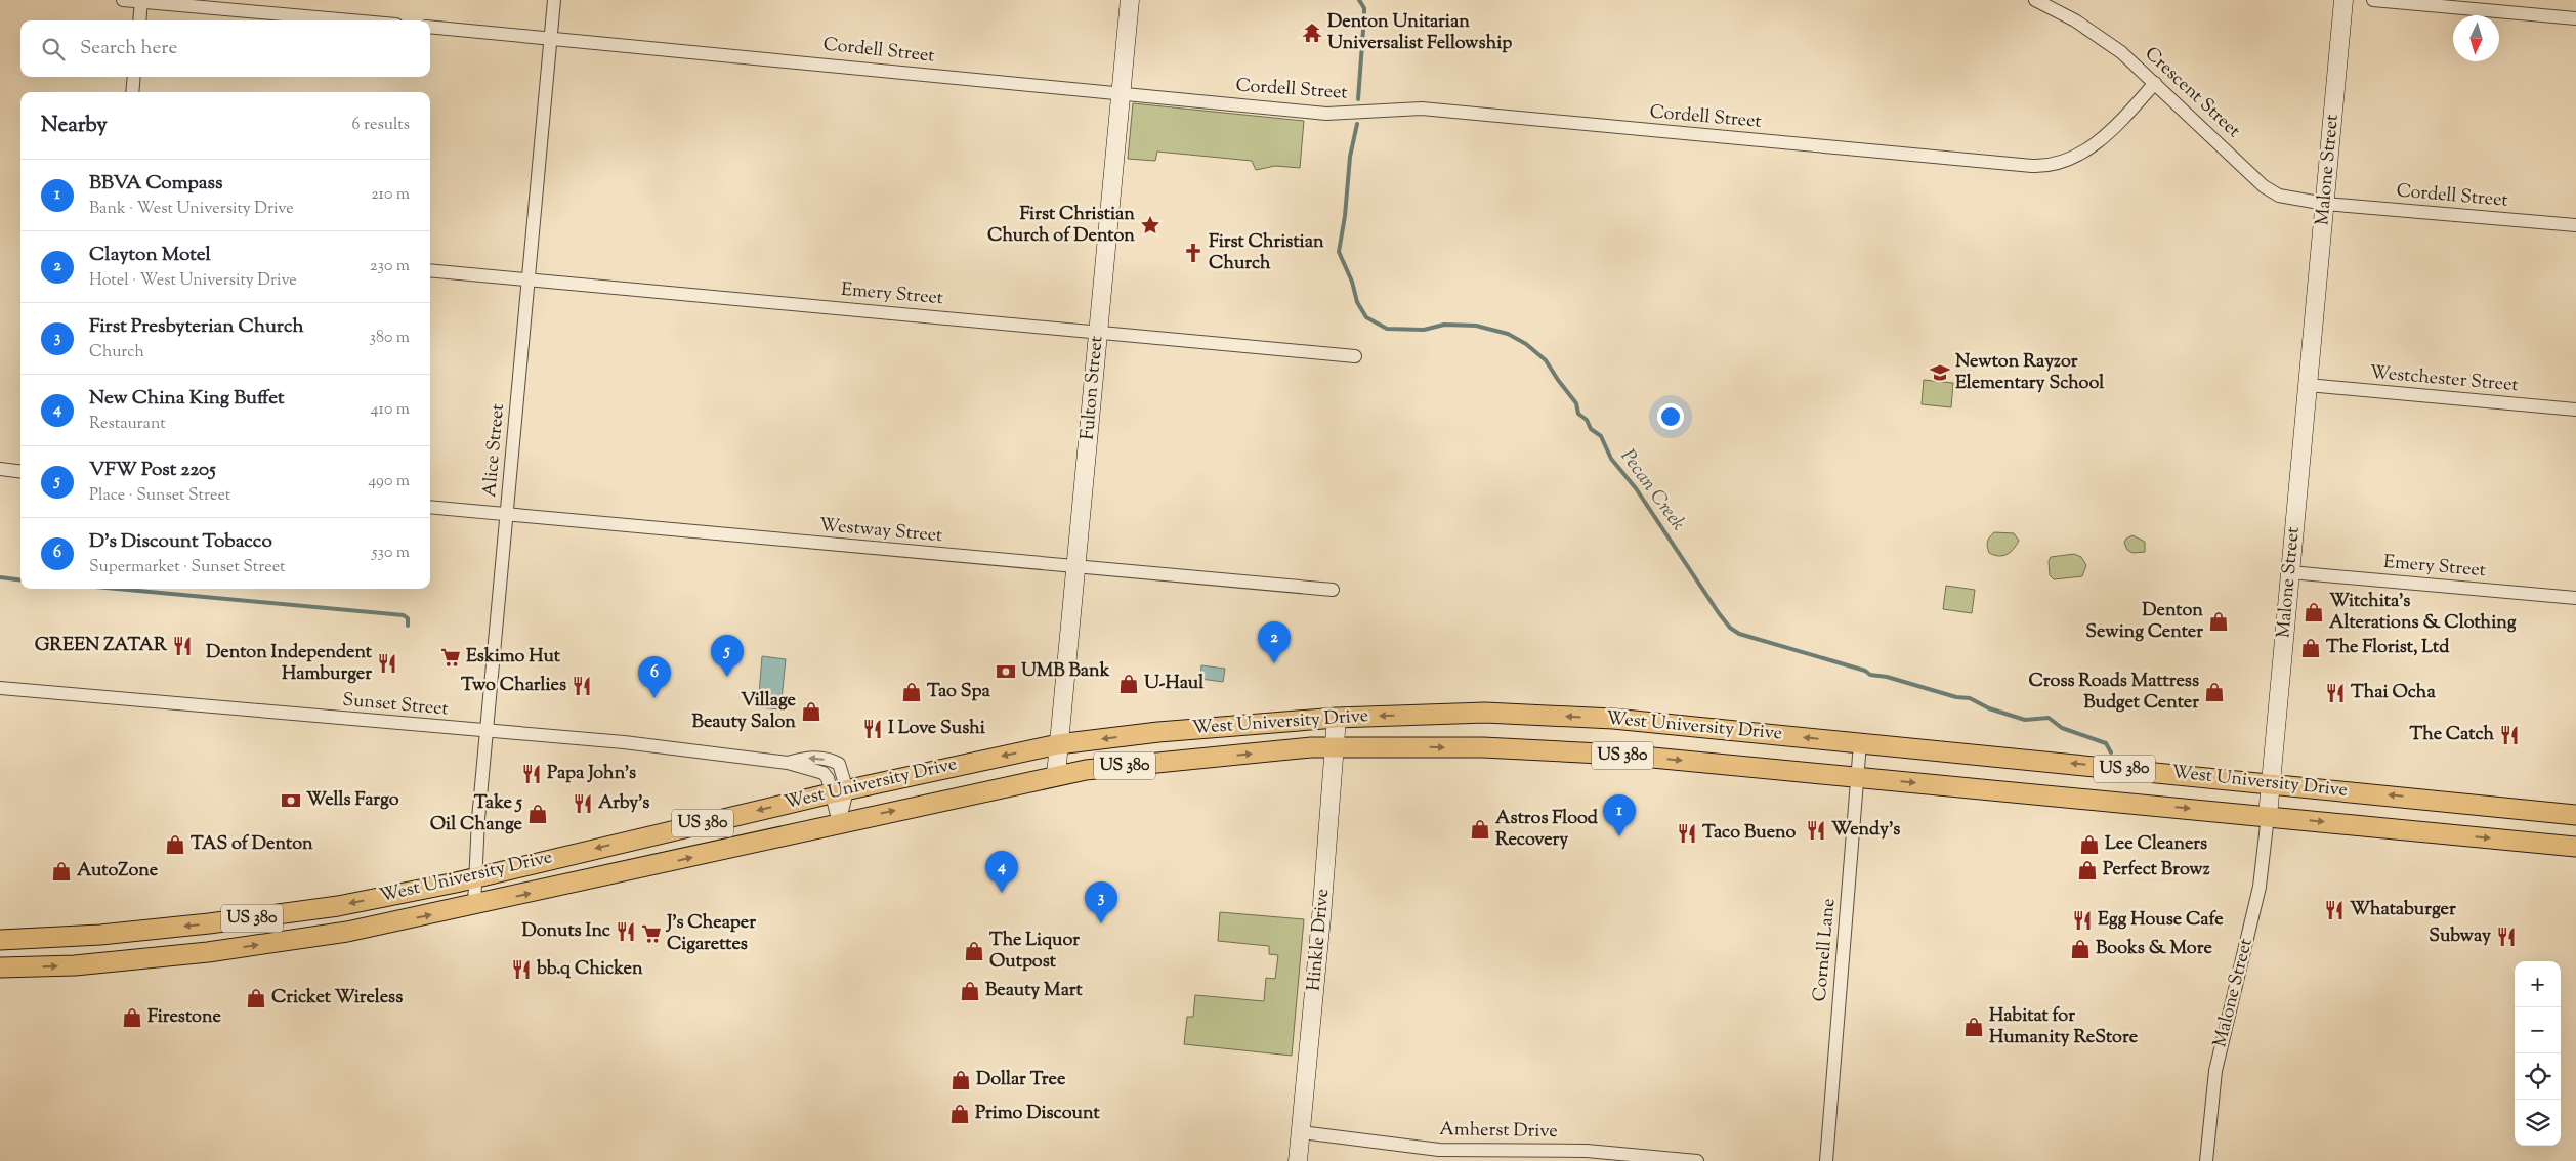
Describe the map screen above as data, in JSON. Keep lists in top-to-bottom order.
{
  "streets": {
    "main road": ["West University Drive", "US 380"],
    "street": [
      "Cordell Street",
      "Crescent Street",
      "Malone Street",
      "Emery Street",
      "Westchester Street",
      "Fulton Street",
      "Alice Street",
      "Westway Street",
      "Sunset Street",
      "Hinkle Drive",
      "Cornell Lane",
      "Amherst Drive"
    ]
  },
  "crossings": [
    ["Cordell Street", "Crescent Street"],
    ["Cordell Street", "Malone Street"],
    ["Cordell Street", "Fulton Street"],
    ["Cordell Street", "Alice Street"],
    ["Crescent Street", "Malone Street"],
    ["Malone Street", "Emery Street"],
    ["Malone Street", "Westchester Street"],
    ["Malone Street", "West University Drive"],
    ["Emery Street", "Fulton Street"],
    ["Emery Street", "Alice Street"],
    ["Fulton Street", "Westway Street"],
    ["Fulton Street", "West University Drive"],
    ["Alice Street", "Westway Street"],
    ["Alice Street", "Sunset Street"],
    ["Alice Street", "West University Drive"],
    ["Sunset Street", "West University Drive"],
    ["West University Drive", "Hinkle Drive"],
    ["West University Drive", "Cornell Lane"],
    ["Hinkle Drive", "Amherst Drive"]
  ],
  "water": ["Pecan Creek"],
  "places": {
    "temple": ["Denton Unitarian Universalist Fellowship"],
    "place": ["First Christian Church of Denton"],
    "church": ["First Christian Church"],
    "school or university": ["Newton Rayzor Elementary School"],
    "shop": [
      "Witchita's Alterations & Clothing",
      "Denton Sewing Center",
      "The Florist, Ltd",
      "U-Haul",
      "Tao Spa",
      "Cross Roads Mattress Budget Center",
      "Village Beauty Salon",
      "Take 5 Oil Change",
      "Astros Flood Recovery",
      "TAS of Denton",
      "Lee Cleaners",
      "Perfect Browz",
      "AutoZone",
      "Books & More",
      "The Liquor Outpost",
      "Beauty Mart",
      "Cricket Wireless",
      "Firestone",
      "Habitat for Humanity ReStore",
      "Dollar Tree",
      "Primo Discount"
    ],
    "restaurant": [
      "GREEN ZATAR",
      "Denton Independent Hamburger",
      "Two Charlies",
      "Thai Ocha",
      "I Love Sushi",
      "The Catch",
      "Papa John's",
      "Arby's",
      "Wendy's",
      "Taco Bueno",
      "Whataburger",
      "Egg House Cafe",
      "Donuts Inc",
      "Subway",
      "bb.q Chicken"
    ],
    "supermarket": ["Eskimo Hut", "J's Cheaper Cigarettes"],
    "bank": ["UMB Bank", "Wells Fargo"]
  },
  "north": "bottom",
  "page": {
    "search": "Search here",
    "heading": ["Nearby", "6 results"],
    "list": [
      {
        "mark": "1",
        "name": "BBVA Compass",
        "note": "Bank · West University Drive",
        "value": "210 m"
      },
      {
        "mark": "2",
        "name": "Clayton Motel",
        "note": "Hotel · West University Drive",
        "value": "230 m"
      },
      {
        "mark": "3",
        "name": "First Presbyterian Church",
        "note": "Church",
        "value": "380 m"
      },
      {
        "mark": "4",
        "name": "New China King Buffet",
        "note": "Restaurant",
        "value": "410 m"
      },
      {
        "mark": "5",
        "name": "VFW Post 2205",
        "note": "Place · Sunset Street",
        "value": "490 m"
      },
      {
        "mark": "6",
        "name": "D's Discount Tobacco",
        "note": "Supermarket · Sunset Street",
        "value": "530 m"
      }
    ],
    "pins": [
      "2",
      "5",
      "6",
      "1",
      "4",
      "3"
    ],
    "map_buttons": ["+", "−"]
  }
}
